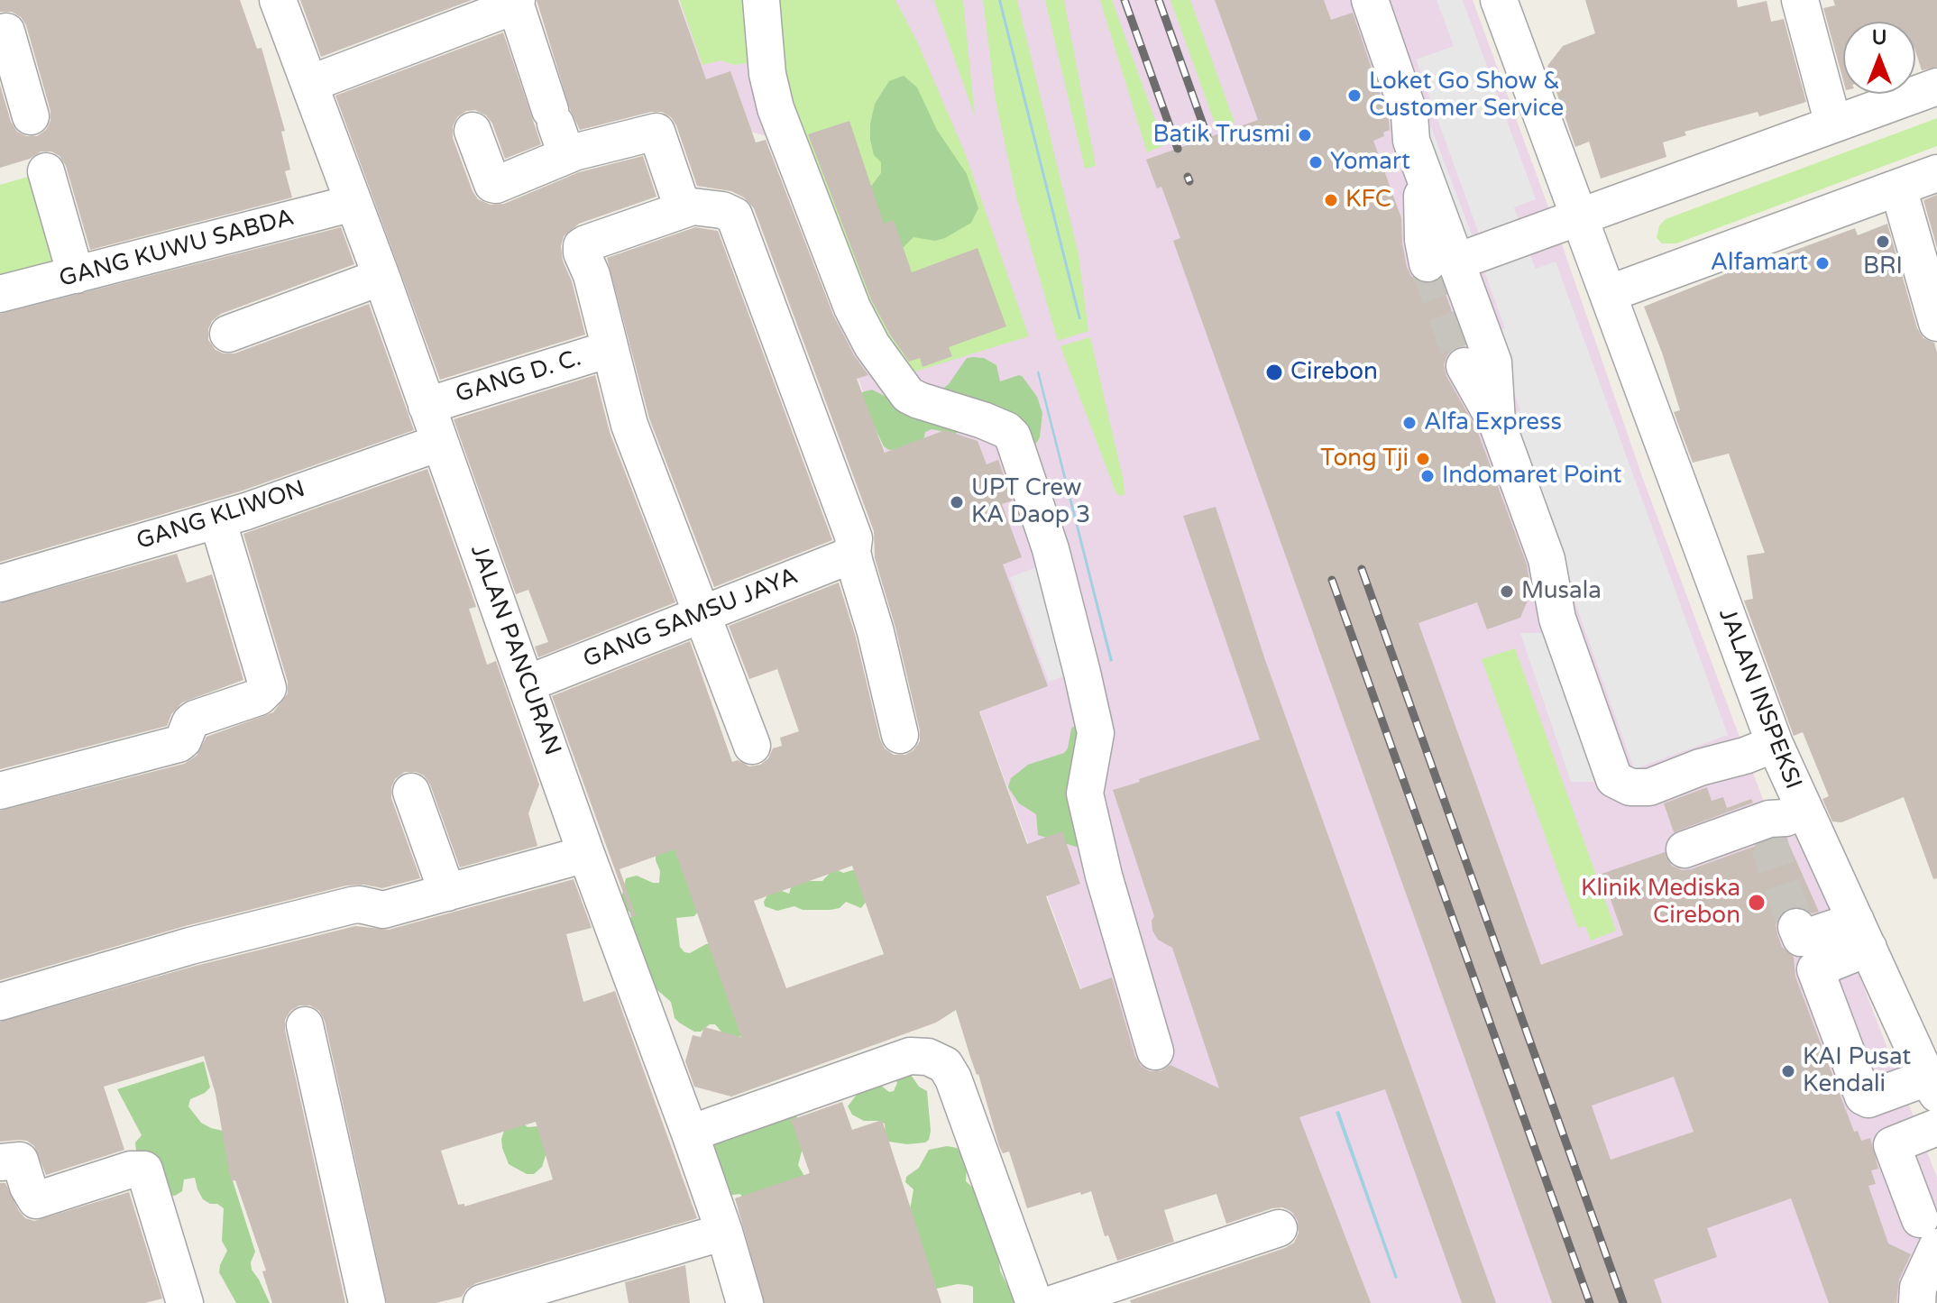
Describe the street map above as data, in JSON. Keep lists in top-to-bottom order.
{
  "streets": {
    "street": [
      "GANG KUWU SABDA",
      "GANG D. C.",
      "GANG KLIWON",
      "GANG SAMSU JAYA",
      "JALAN PANCURAN",
      "JALAN INSPEKSI"
    ]
  },
  "crossings": [
    ["GANG KUWU SABDA", "JALAN PANCURAN"],
    ["GANG D. C.", "JALAN PANCURAN"],
    ["GANG KLIWON", "JALAN PANCURAN"],
    ["GANG SAMSU JAYA", "JALAN PANCURAN"]
  ],
  "places": [
    "Loket Go Show & Customer Service",
    "Batik Trusmi",
    "Yomart",
    "KFC",
    "BRI",
    "Alfamart",
    "Cirebon",
    "Alfa Express",
    "Tong Tji",
    "Indomaret Point",
    "UPT Crew KA Daop 3",
    "Musala",
    "Klinik Mediska Cirebon",
    "KAI Pusat Kendali"
  ],
  "north": "top"
}
